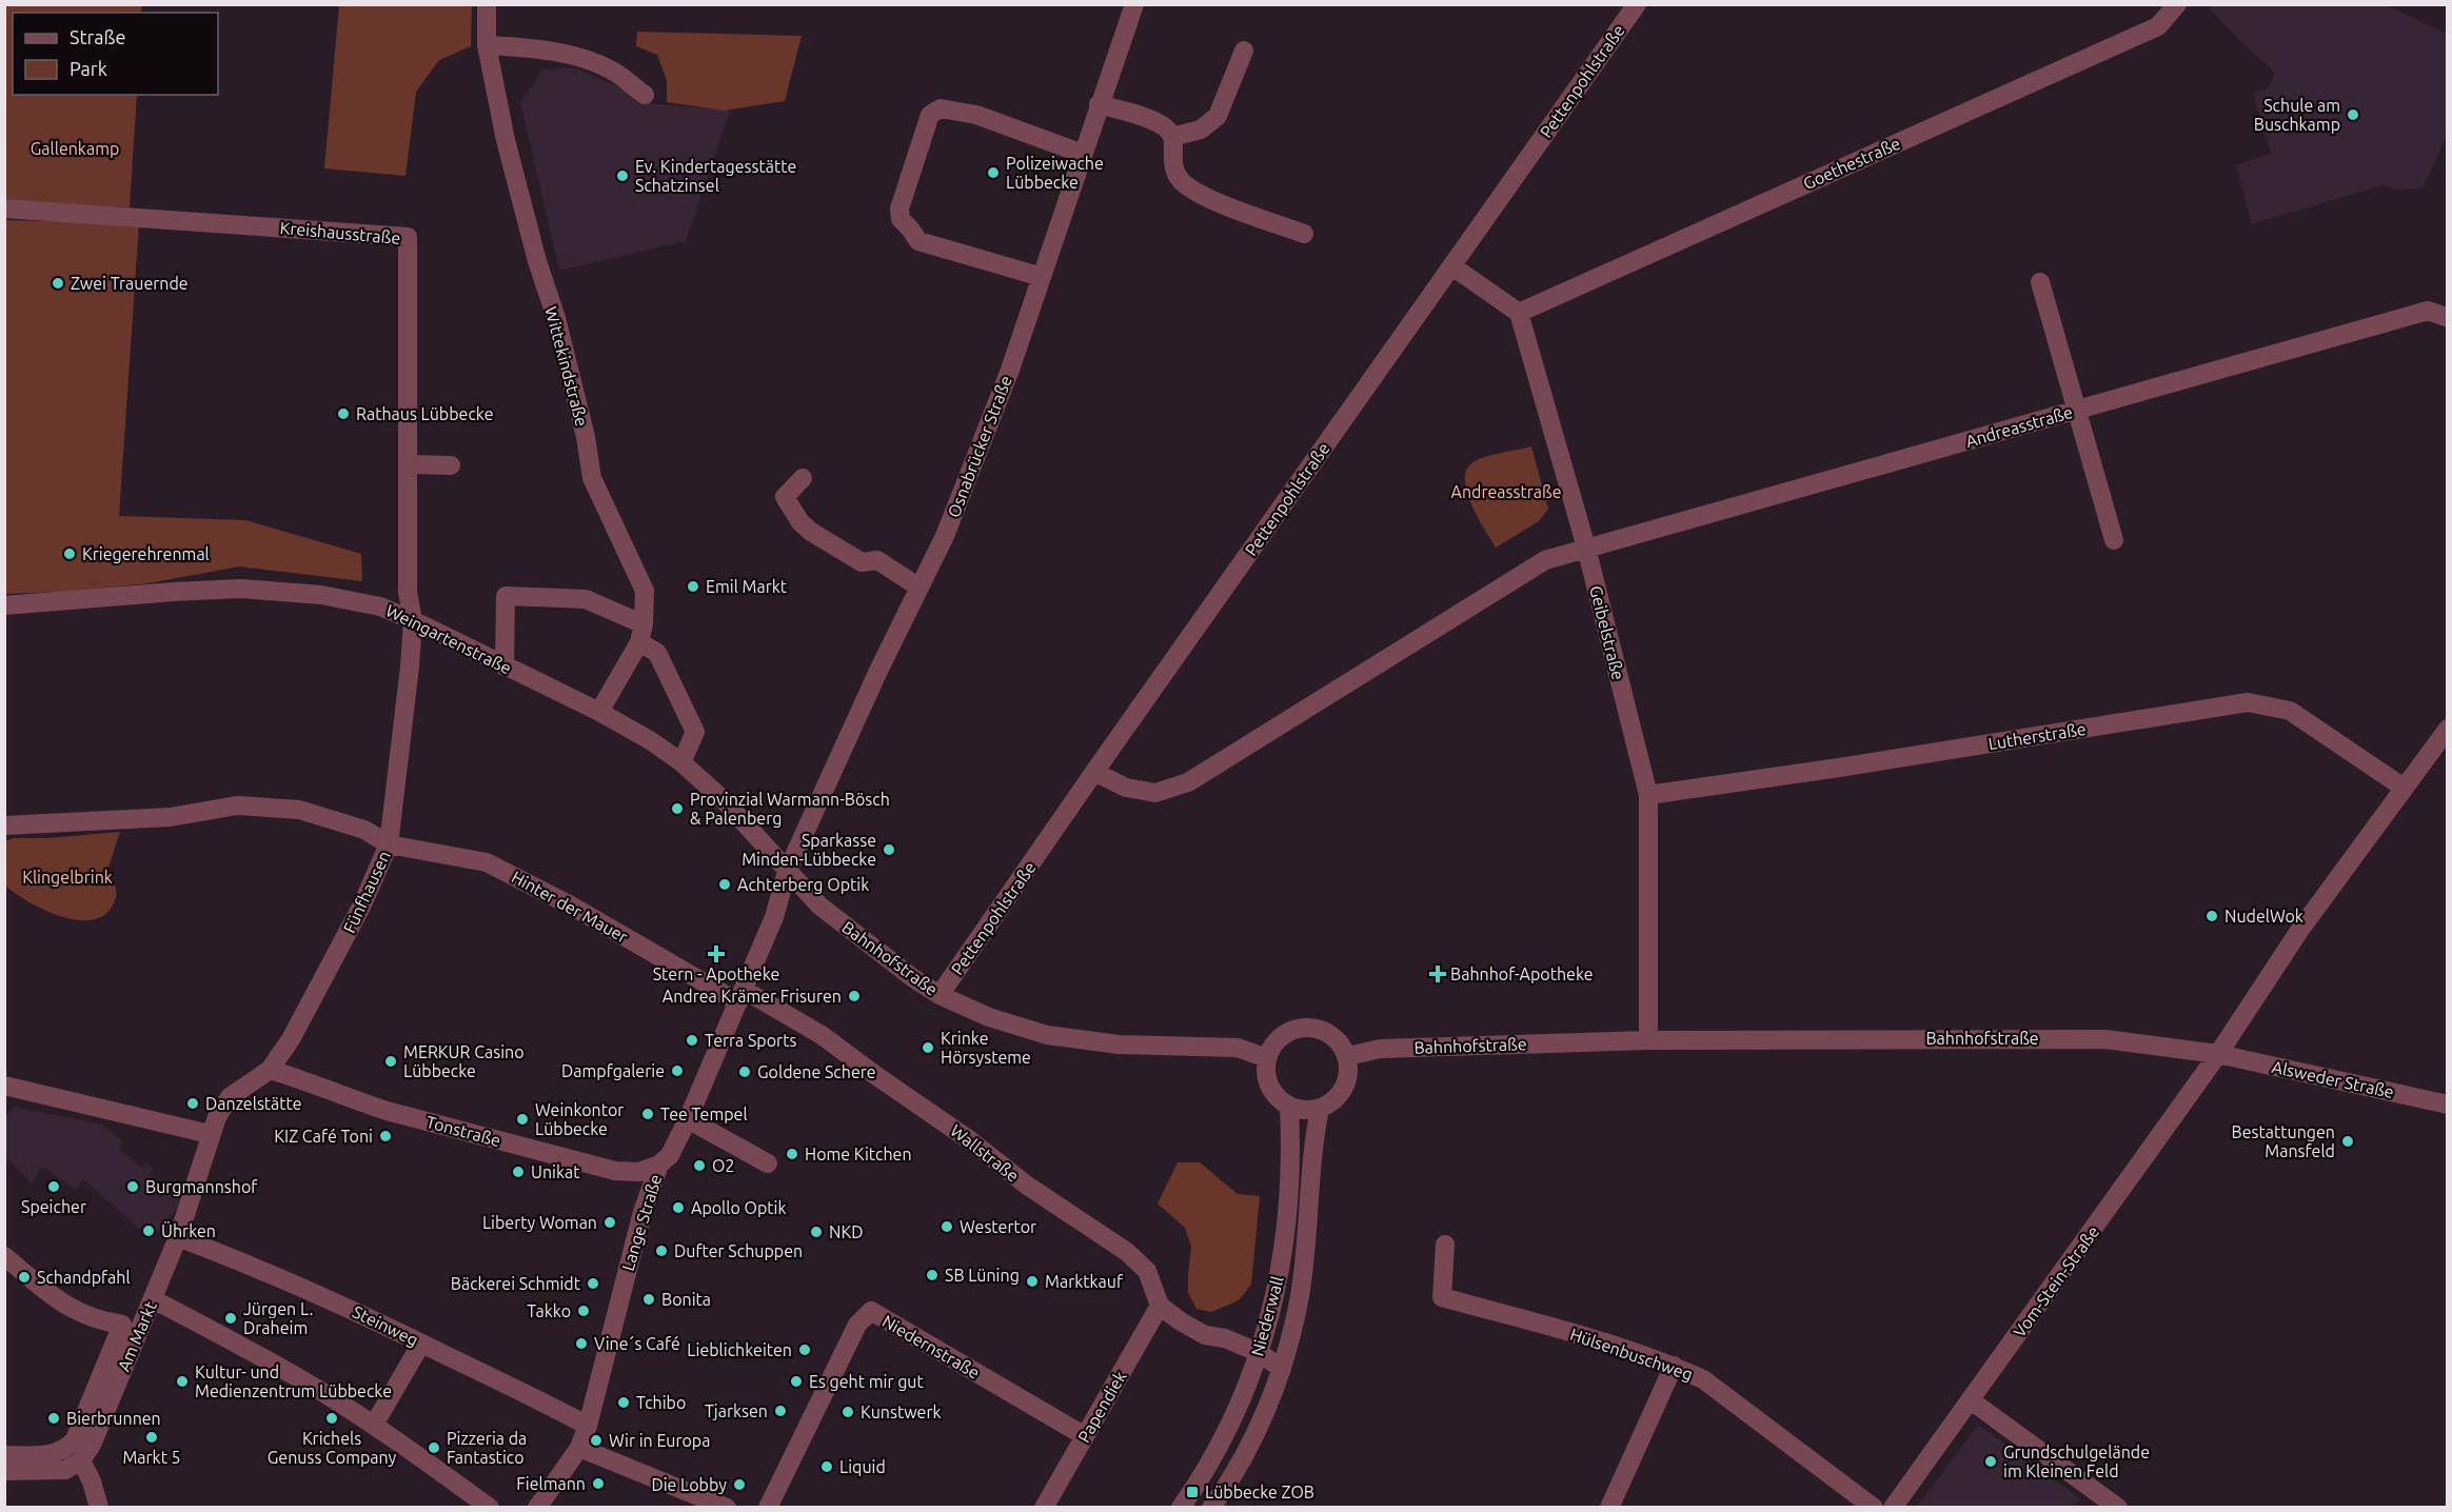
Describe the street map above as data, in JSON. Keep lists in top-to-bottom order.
{
  "streets": {
    "street": [
      "Pettenpohlstraße",
      "Goethestraße",
      "Kreishausstraße",
      "Wittekindstraße",
      "Andreasstraße",
      "Osnabrücker Straße",
      "Geibelstraße",
      "Weingartenstraße",
      "Lutherstraße",
      "Fünfhausen",
      "Hinter der Mauer",
      "Bahnhofstraße",
      "Alsweder Straße",
      "Tonstraße",
      "Wallstraße",
      "Lange Straße",
      "Vom-Stein-Straße",
      "Niederwall",
      "Steinweg",
      "Am Markt",
      "Niedernstraße",
      "Hülsenbuschweg",
      "Papendiek"
    ]
  },
  "crossings": [
    ["Pettenpohlstraße", "Andreasstraße"],
    ["Pettenpohlstraße", "Bahnhofstraße"],
    ["Goethestraße", "Geibelstraße"],
    ["Kreishausstraße", "Weingartenstraße"],
    ["Kreishausstraße", "Fünfhausen"],
    ["Wittekindstraße", "Weingartenstraße"],
    ["Andreasstraße", "Geibelstraße"],
    ["Osnabrücker Straße", "Weingartenstraße"],
    ["Osnabrücker Straße", "Bahnhofstraße"],
    ["Osnabrücker Straße", "Lange Straße"],
    ["Geibelstraße", "Lutherstraße"],
    ["Geibelstraße", "Bahnhofstraße"],
    ["Weingartenstraße", "Fünfhausen"],
    ["Weingartenstraße", "Bahnhofstraße"],
    ["Weingartenstraße", "Lange Straße"],
    ["Fünfhausen", "Hinter der Mauer"],
    ["Fünfhausen", "Tonstraße"],
    ["Hinter der Mauer", "Wallstraße"],
    ["Hinter der Mauer", "Lange Straße"],
    ["Bahnhofstraße", "Alsweder Straße"],
    ["Bahnhofstraße", "Lange Straße"],
    ["Bahnhofstraße", "Vom-Stein-Straße"],
    ["Bahnhofstraße", "Niederwall"],
    ["Alsweder Straße", "Vom-Stein-Straße"],
    ["Tonstraße", "Lange Straße"],
    ["Wallstraße", "Lange Straße"],
    ["Wallstraße", "Papendiek"],
    ["Lange Straße", "Steinweg"],
    ["Steinweg", "Am Markt"],
    ["Niedernstraße", "Papendiek"]
  ],
  "parks": ["Gallenkamp", "Andreasstraße", "Klingelbrink"],
  "places": {
    "other": [
      "Schule am Buschkamp",
      "Polizeiwache Lübbecke",
      "Ev. Kindertagesstätte Schatzinsel",
      "Zwei Trauernde",
      "Rathaus Lübbecke",
      "Kriegerehrenmal",
      "Emil Markt",
      "Provinzial Warmann-Bösch & Palenberg",
      "Sparkasse Minden-Lübbecke",
      "Achterberg Optik",
      "NudelWok",
      "Andrea Krämer Frisuren",
      "Terra Sports",
      "Krinke Hörsysteme",
      "MERKUR Casino Lübbecke",
      "Dampfgalerie",
      "Goldene Schere",
      "Danzelstätte",
      "Tee Tempel",
      "Weinkontor Lübbecke",
      "KIZ Café Toni",
      "Bestattungen Mansfeld",
      "Home Kitchen",
      "O2",
      "Unikat",
      "Speicher",
      "Burgmannshof",
      "Apollo Optik",
      "Liberty Woman",
      "Westertor",
      "Ührken",
      "NKD",
      "Dufter Schuppen",
      "SB Lüning",
      "Schandpfahl",
      "Marktkauf",
      "Bäckerei Schmidt",
      "Bonita",
      "Takko",
      "Jürgen L. Draheim",
      "Vine´s Café",
      "Lieblichkeiten",
      "Kultur- und Medienzentrum Lübbecke",
      "Es geht mir gut",
      "Tchibo",
      "Tjarksen",
      "Kunstwerk",
      "Bierbrunnen",
      "Krichels Genuss Company",
      "Markt 5",
      "Wir in Europa",
      "Pizzeria da Fantastico",
      "Grundschulgelände im Kleinen Feld",
      "Liquid",
      "Fielmann",
      "Die Lobby"
    ],
    "health": ["Stern - Apotheke", "Bahnhof-Apotheke"],
    "transit": ["Lübbecke ZOB"]
  },
  "legend": ["Straße", "Park"]
}
